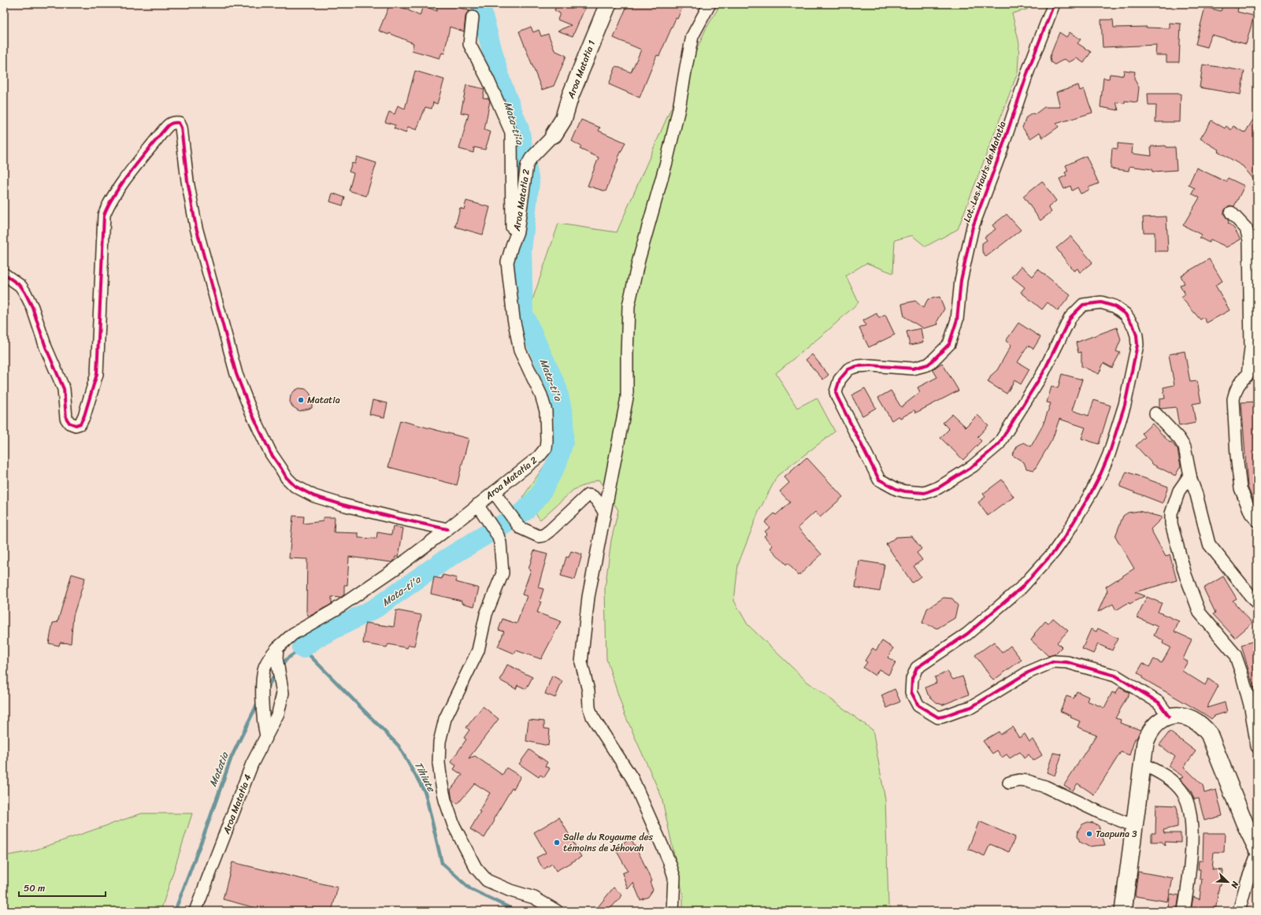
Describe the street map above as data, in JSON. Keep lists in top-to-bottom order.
{
  "streets": {
    "main road": ["Aroa Matatia 1"],
    "street": ["Lot. Les Hauts de Matatia", "Aroa Matatia 2", "Aroa Matatia 4"]
  },
  "crossings": [
    ["Aroa Matatia 1", "Aroa Matatia 2"],
    ["Aroa Matatia 2", "Aroa Matatia 4"]
  ],
  "water": ["Mata-ti'a", "Matatia", "Tihiute"],
  "places": ["Matatia", "Taapuna 3", "Salle du Royaume des témoins de Jéhovah"],
  "scale_bar": "50 m",
  "north": "bottom right"
}
